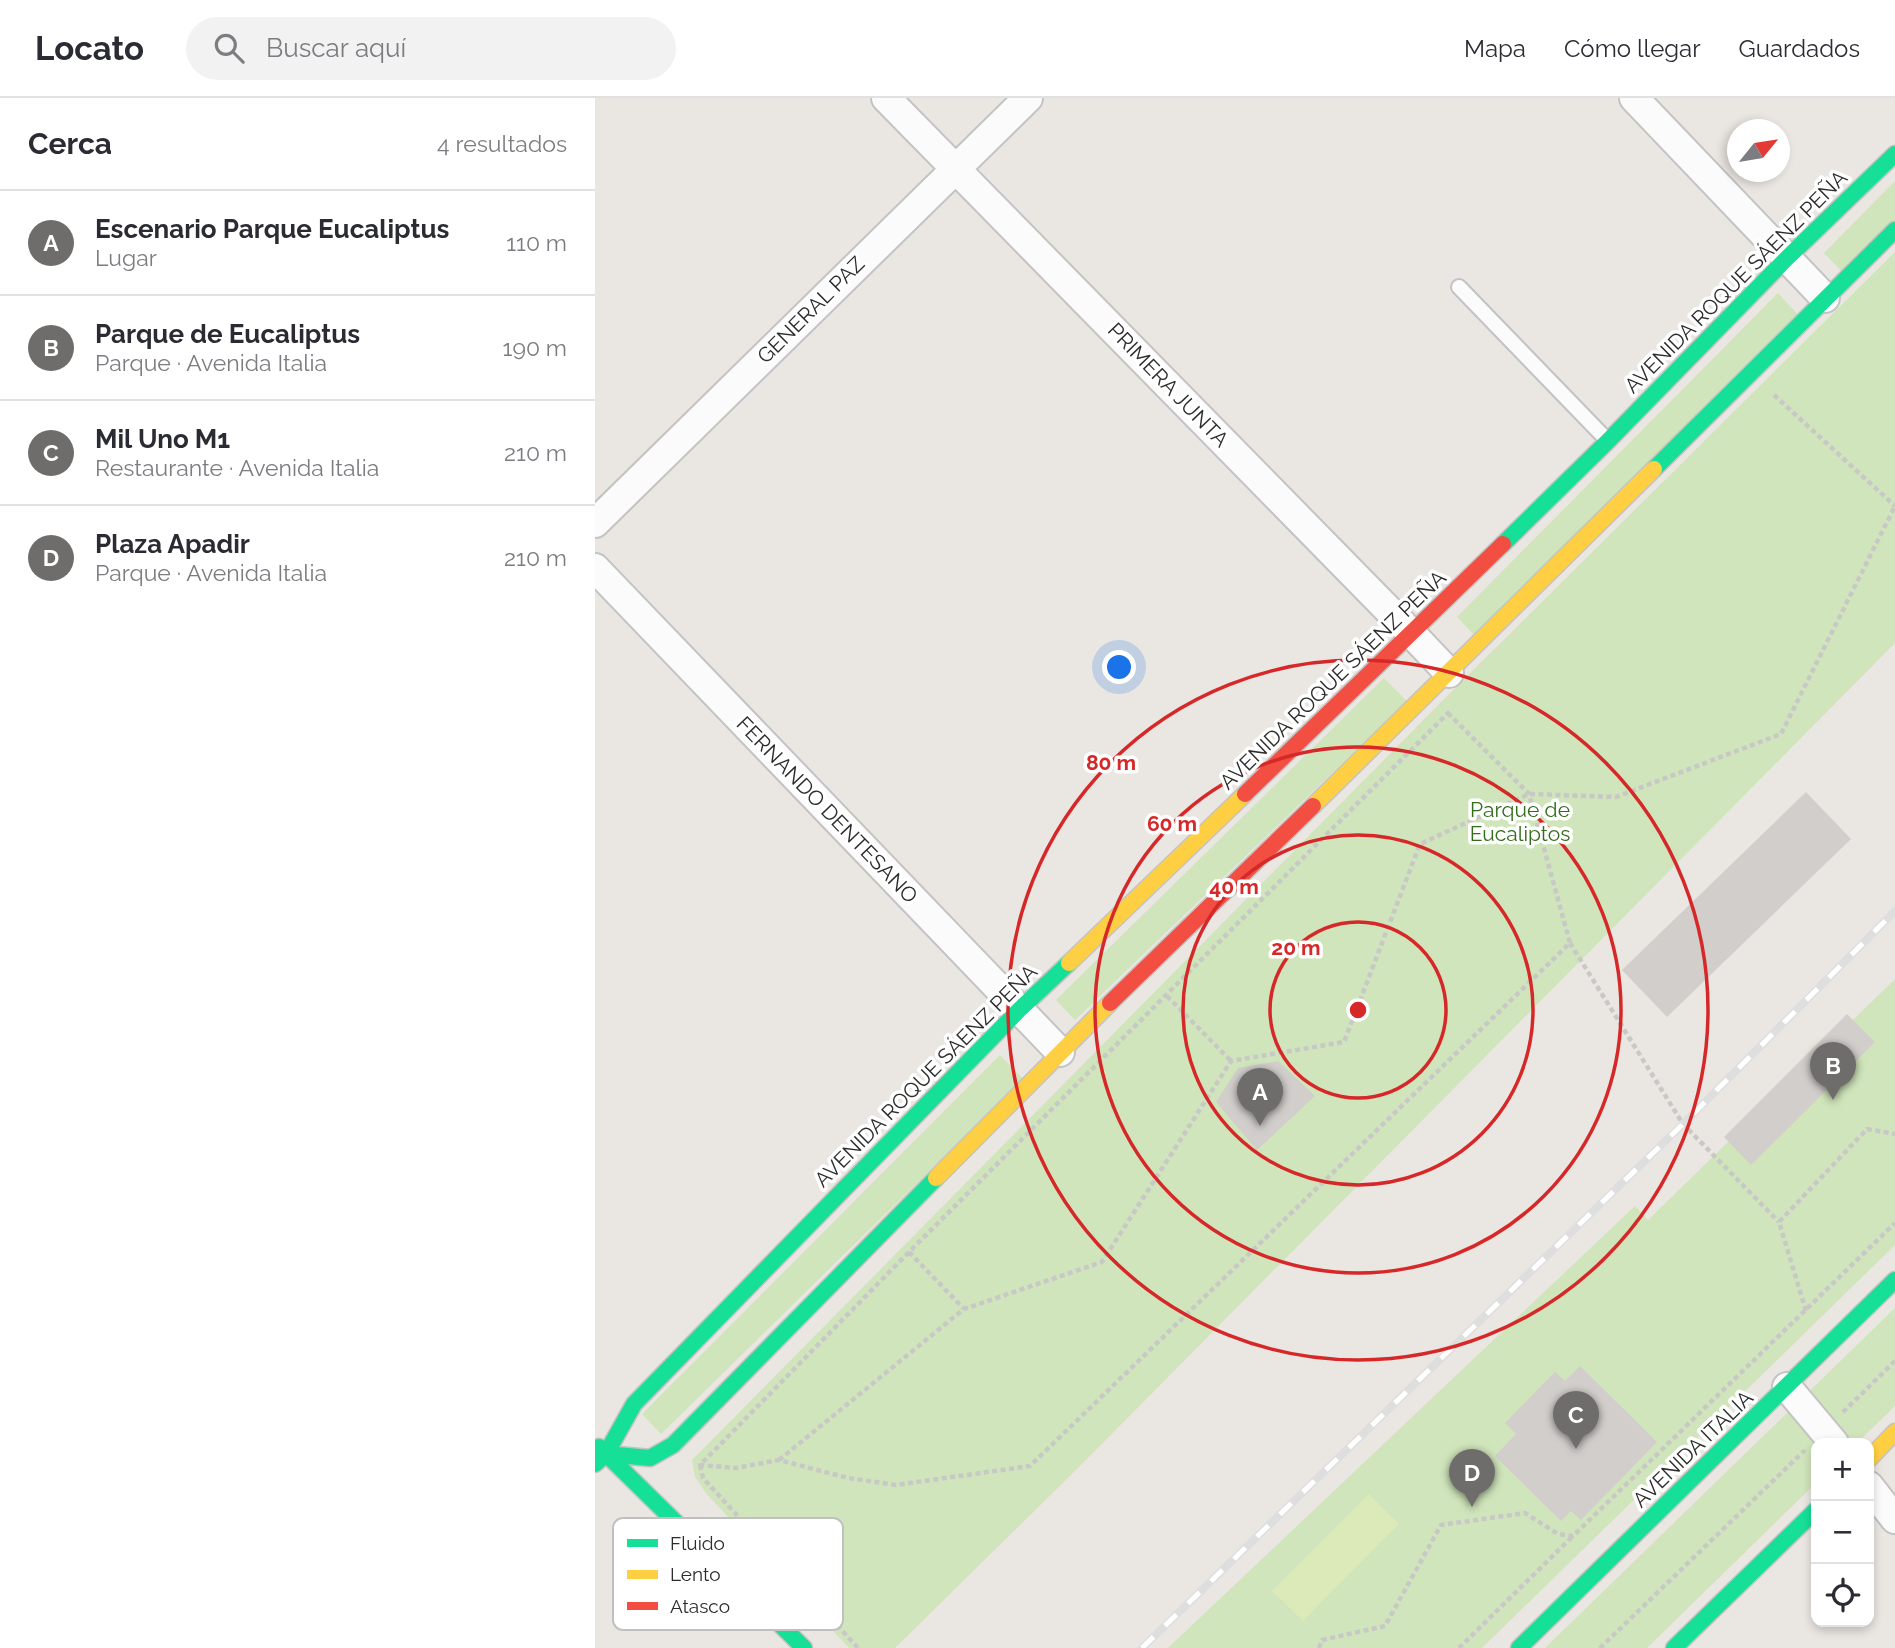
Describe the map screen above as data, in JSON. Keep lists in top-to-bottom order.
{
  "streets": {
    "street": [
      "AVENIDA ROQUE SÁENZ PEÑA",
      "GENERAL PAZ",
      "PRIMERA JUNTA",
      "FERNANDO DENTESANO",
      "AVENIDA ITALIA"
    ]
  },
  "crossings": [
    ["AVENIDA ROQUE SÁENZ PEÑA", "PRIMERA JUNTA"],
    ["AVENIDA ROQUE SÁENZ PEÑA", "FERNANDO DENTESANO"],
    ["GENERAL PAZ", "PRIMERA JUNTA"]
  ],
  "parks": ["Parque de Eucaliptos"],
  "legend": ["Fluido", "Lento", "Atasco"],
  "north": "top right",
  "page": {
    "header": "Locato",
    "search": "Buscar aquí",
    "nav": ["Mapa", "Cómo llegar", "Guardados"],
    "heading": ["Cerca", "4 resultados"],
    "list": [
      {
        "mark": "A",
        "name": "Escenario Parque Eucaliptus",
        "note": "Lugar",
        "value": "110 m"
      },
      {
        "mark": "B",
        "name": "Parque de Eucaliptus",
        "note": "Parque · Avenida Italia",
        "value": "190 m"
      },
      {
        "mark": "C",
        "name": "Mil Uno M1",
        "note": "Restaurante · Avenida Italia",
        "value": "210 m"
      },
      {
        "mark": "D",
        "name": "Plaza Apadir",
        "note": "Parque · Avenida Italia",
        "value": "210 m"
      }
    ],
    "pins": [
      "B",
      "A",
      "C",
      "D"
    ],
    "map_buttons": ["+", "−"]
  },
  "rings": [
    "80 m",
    "60 m",
    "40 m",
    "20 m"
  ]
}
